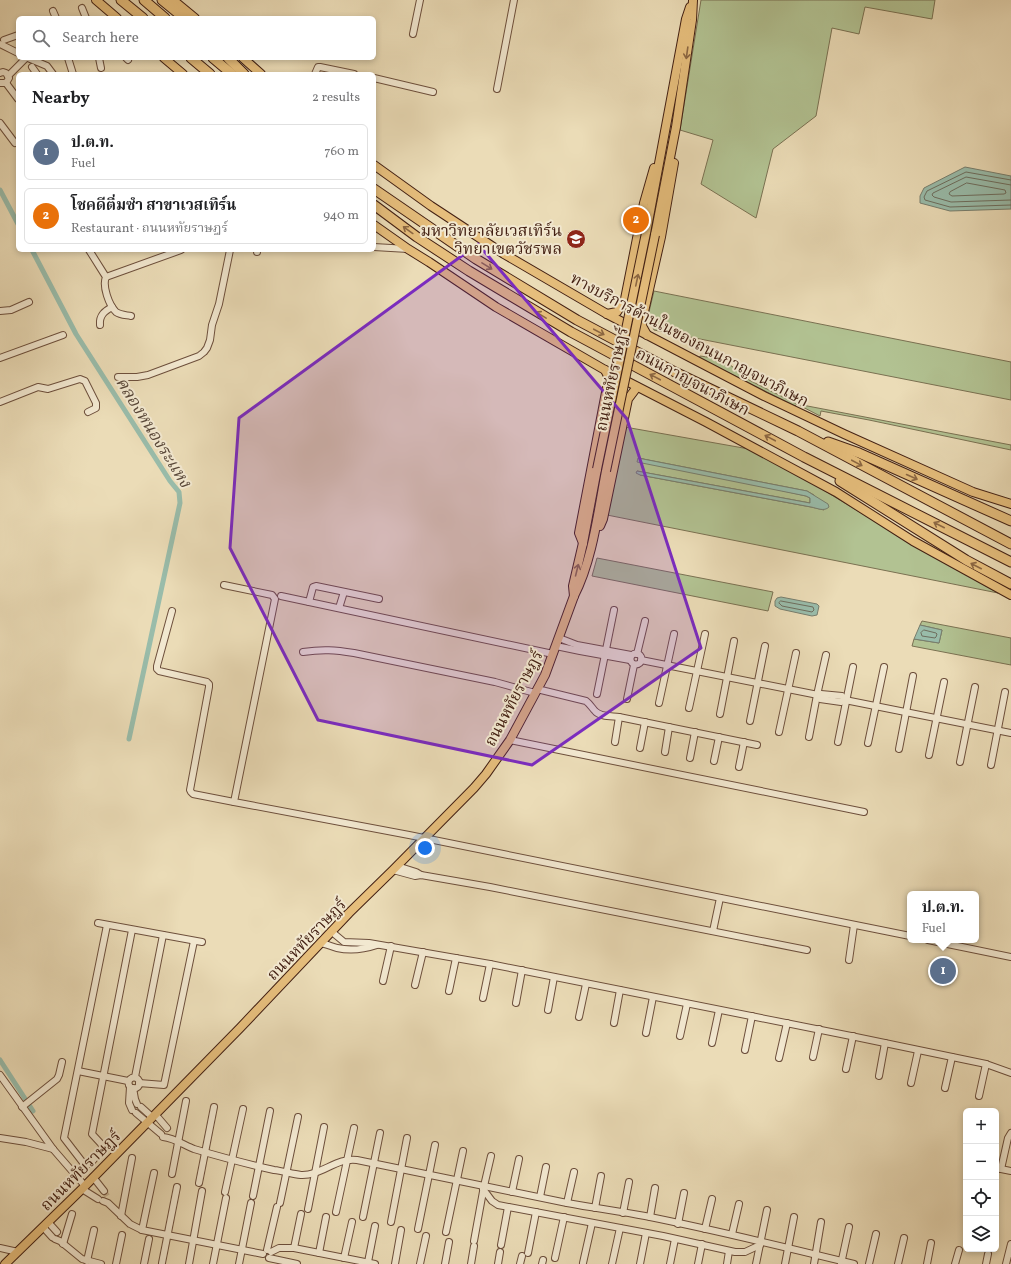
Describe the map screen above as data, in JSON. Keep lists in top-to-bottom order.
{
  "streets": {
    "highway": ["ถนนกาญจนาภิเษก"],
    "main road": ["ทางบริการด้านในของถนนกาญจนาภิเษก", "ถนนหทัยราษฎร์"]
  },
  "crossings": [
    ["ทางบริการด้านในของถนนกาญจนาภิเษก", "ถนนหทัยราษฎร์"]
  ],
  "water": ["คลองหนองระแหง"],
  "places": {
    "school or university": ["มหาวิทยาลัยเวสเทิร์น วิทยาเขตวัชรพล"]
  },
  "page": {
    "search": "Search here",
    "heading": ["Nearby", "2 results"],
    "list": [
      {
        "mark": "1",
        "name": "ป.ต.ท.",
        "note": "Fuel",
        "value": "760 m"
      },
      {
        "mark": "2",
        "name": "โชคดีติ่มซำ สาขาเวสเทิร์น",
        "note": "Restaurant · ถนนหทัยราษฎร์",
        "value": "940 m"
      }
    ],
    "pins": ["2", "1"],
    "popup": ["ป.ต.ท.", "Fuel"],
    "map_buttons": ["+", "−"]
  }
}
